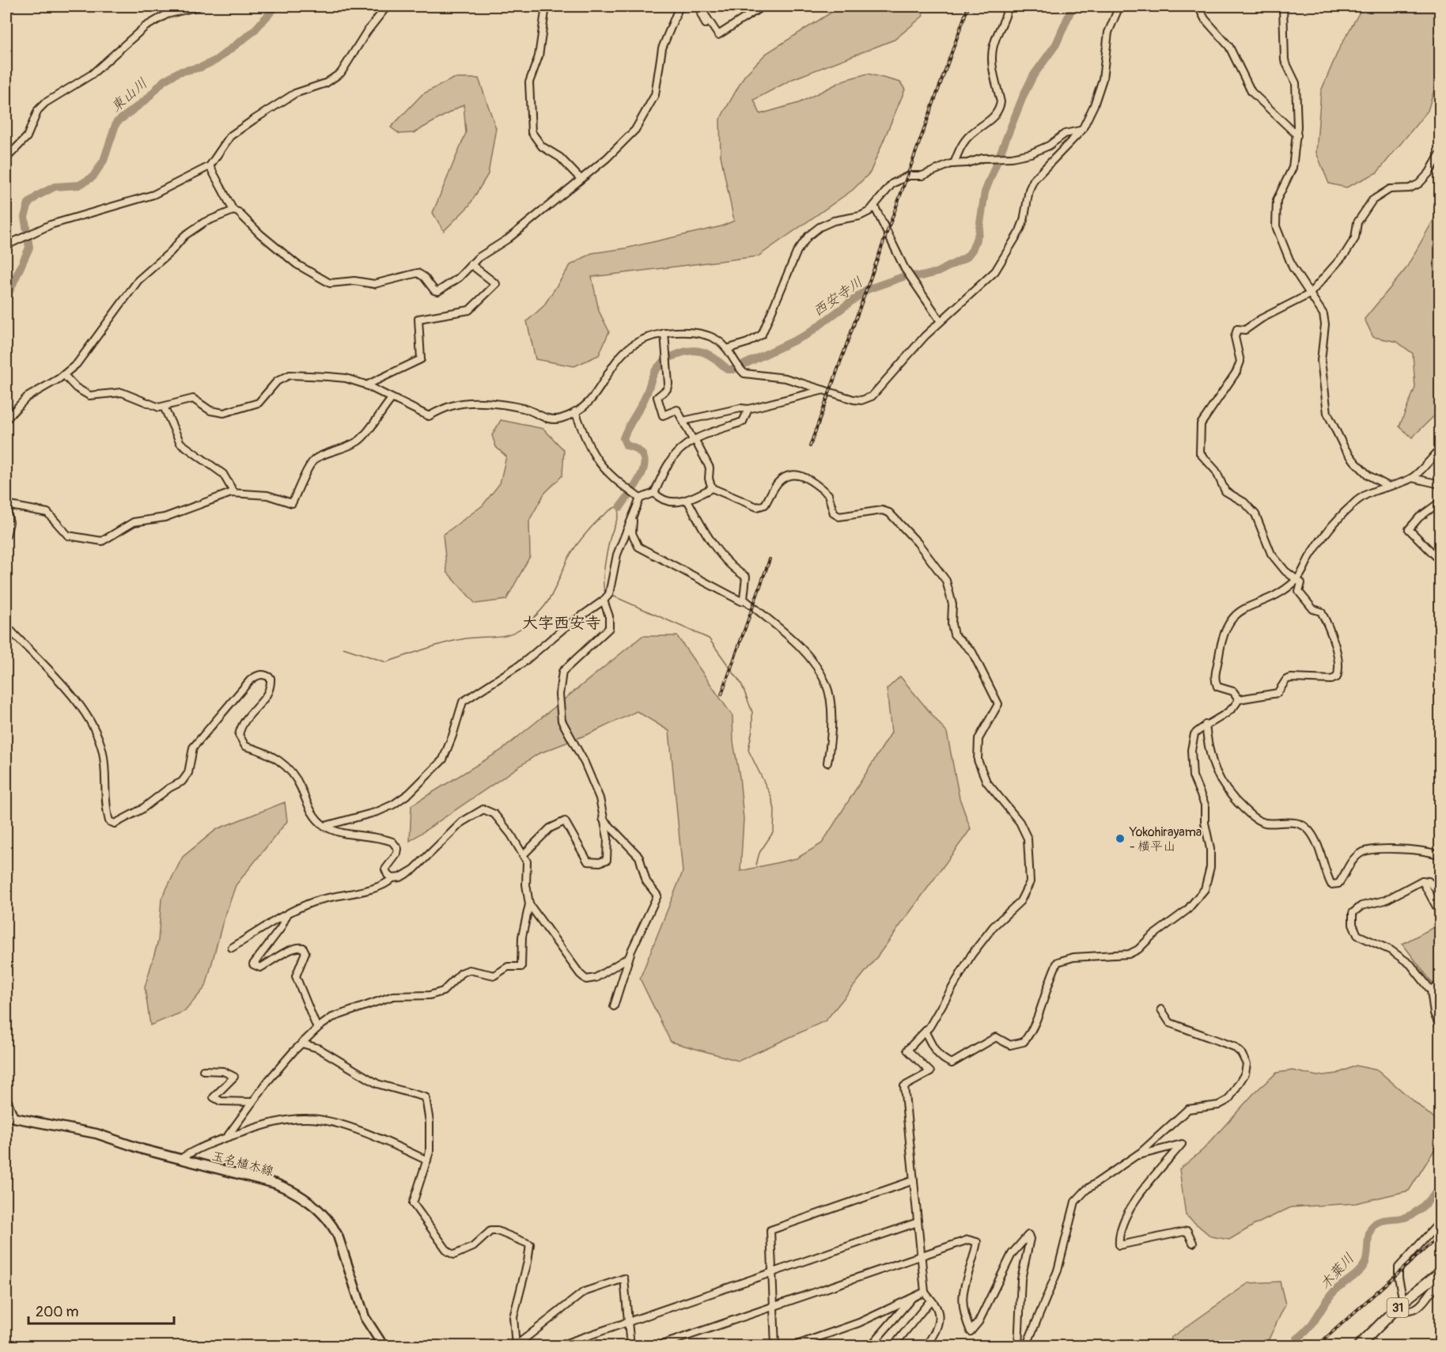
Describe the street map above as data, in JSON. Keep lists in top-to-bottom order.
{
  "streets": {
    "main road": ["玉名植木線", "31"]
  },
  "districts": ["大字西安寺"],
  "water": ["東山川", "西安寺川", "木葉川"],
  "places": ["Yokohirayama - 横平山"],
  "scale_bar": "200 m"
}
